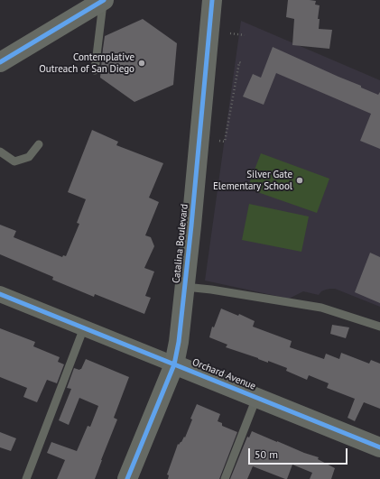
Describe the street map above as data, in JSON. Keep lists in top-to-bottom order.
{
  "streets": {
    "main road": ["Catalina Boulevard", "Orchard Avenue"]
  },
  "crossings": [
    ["Catalina Boulevard", "Orchard Avenue"]
  ],
  "places": ["Contemplative Outreach of San Diego", "Silver Gate Elementary School"],
  "scale_bar": "50 m"
}
